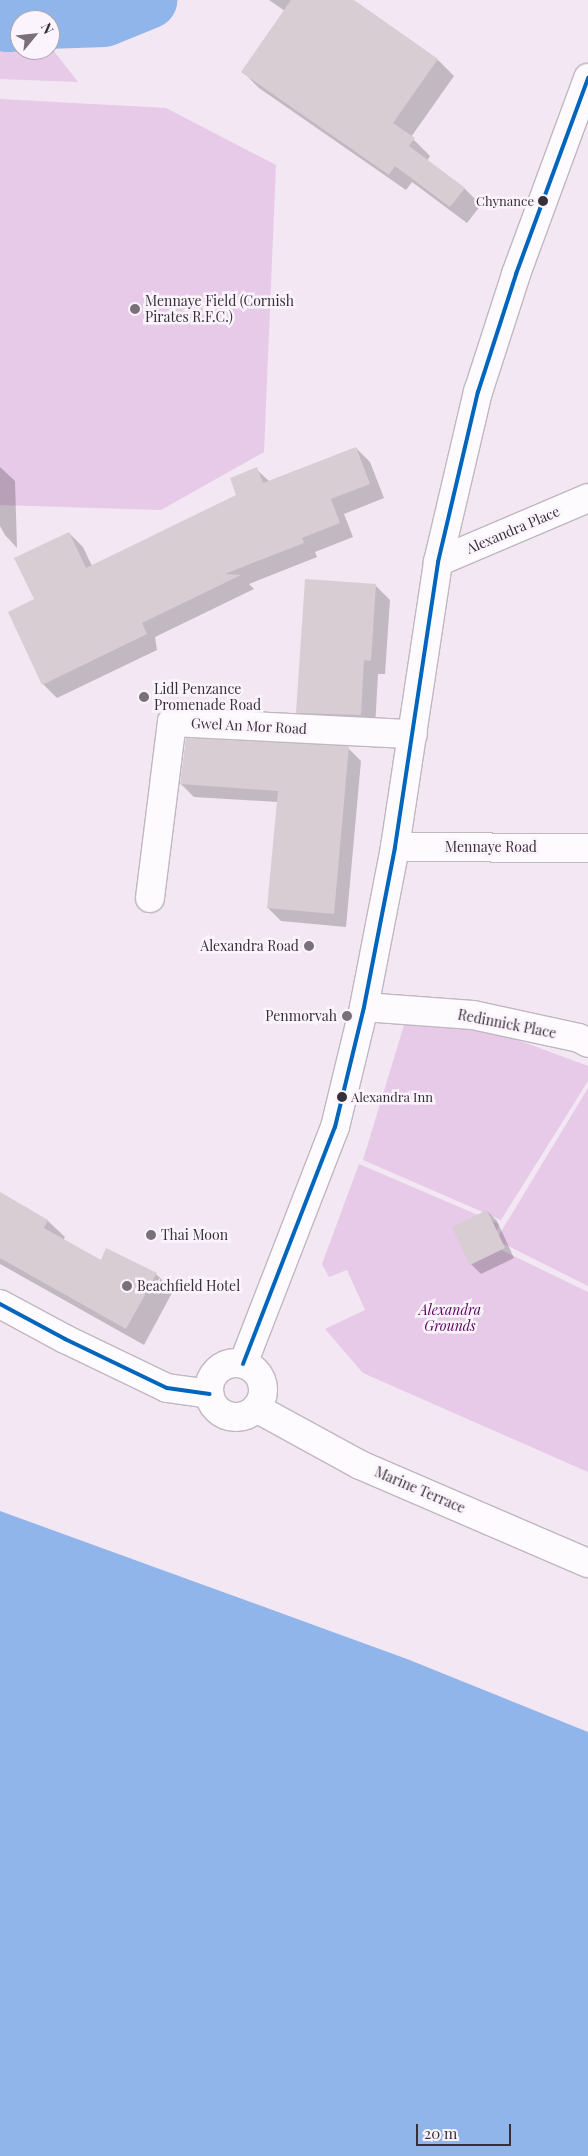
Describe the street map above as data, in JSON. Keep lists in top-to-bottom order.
{
  "streets": {
    "street": [
      "Alexandra Place",
      "Gwel An Mor Road",
      "Mennaye Road",
      "Redinnick Place",
      "Marine Terrace"
    ]
  },
  "parks": ["Alexandra Grounds"],
  "places": [
    "Chynance",
    "Mennaye Field (Cornish Pirates R.F.C.)",
    "Lidl Penzance Promenade Road",
    "Alexandra Road",
    "Penmorvah",
    "Alexandra Inn",
    "Thai Moon",
    "Beachfield Hotel"
  ],
  "scale_bar": "20 m",
  "north": "top right"
}
